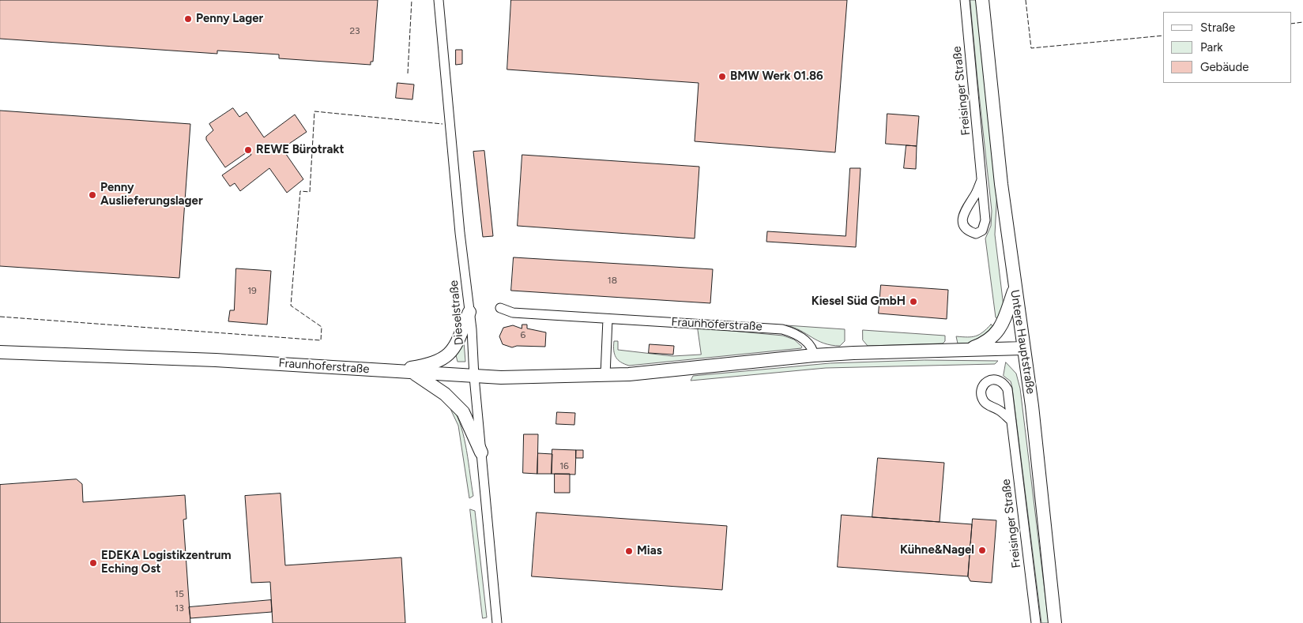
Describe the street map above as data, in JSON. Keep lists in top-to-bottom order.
{
  "streets": {
    "main road": ["Fraunhoferstraße", "Untere Hauptstraße"],
    "street": ["Freisinger Straße", "Dieselstraße"]
  },
  "crossings": [
    ["Dieselstraße", "Fraunhoferstraße"],
    ["Fraunhoferstraße", "Untere Hauptstraße"]
  ],
  "places": [
    "Penny Lager",
    "BMW Werk 01.86",
    "REWE Bürotrakt",
    "Penny Auslieferungslager",
    "Kiesel Süd GmbH",
    "Kühne&Nagel",
    "Mias",
    "EDEKA Logistikzentrum Eching Ost"
  ],
  "house_numbers": [
    "23",
    "18",
    "19",
    "6",
    "16",
    "15",
    "13"
  ],
  "legend": ["Straße", "Park", "Gebäude"]
}
